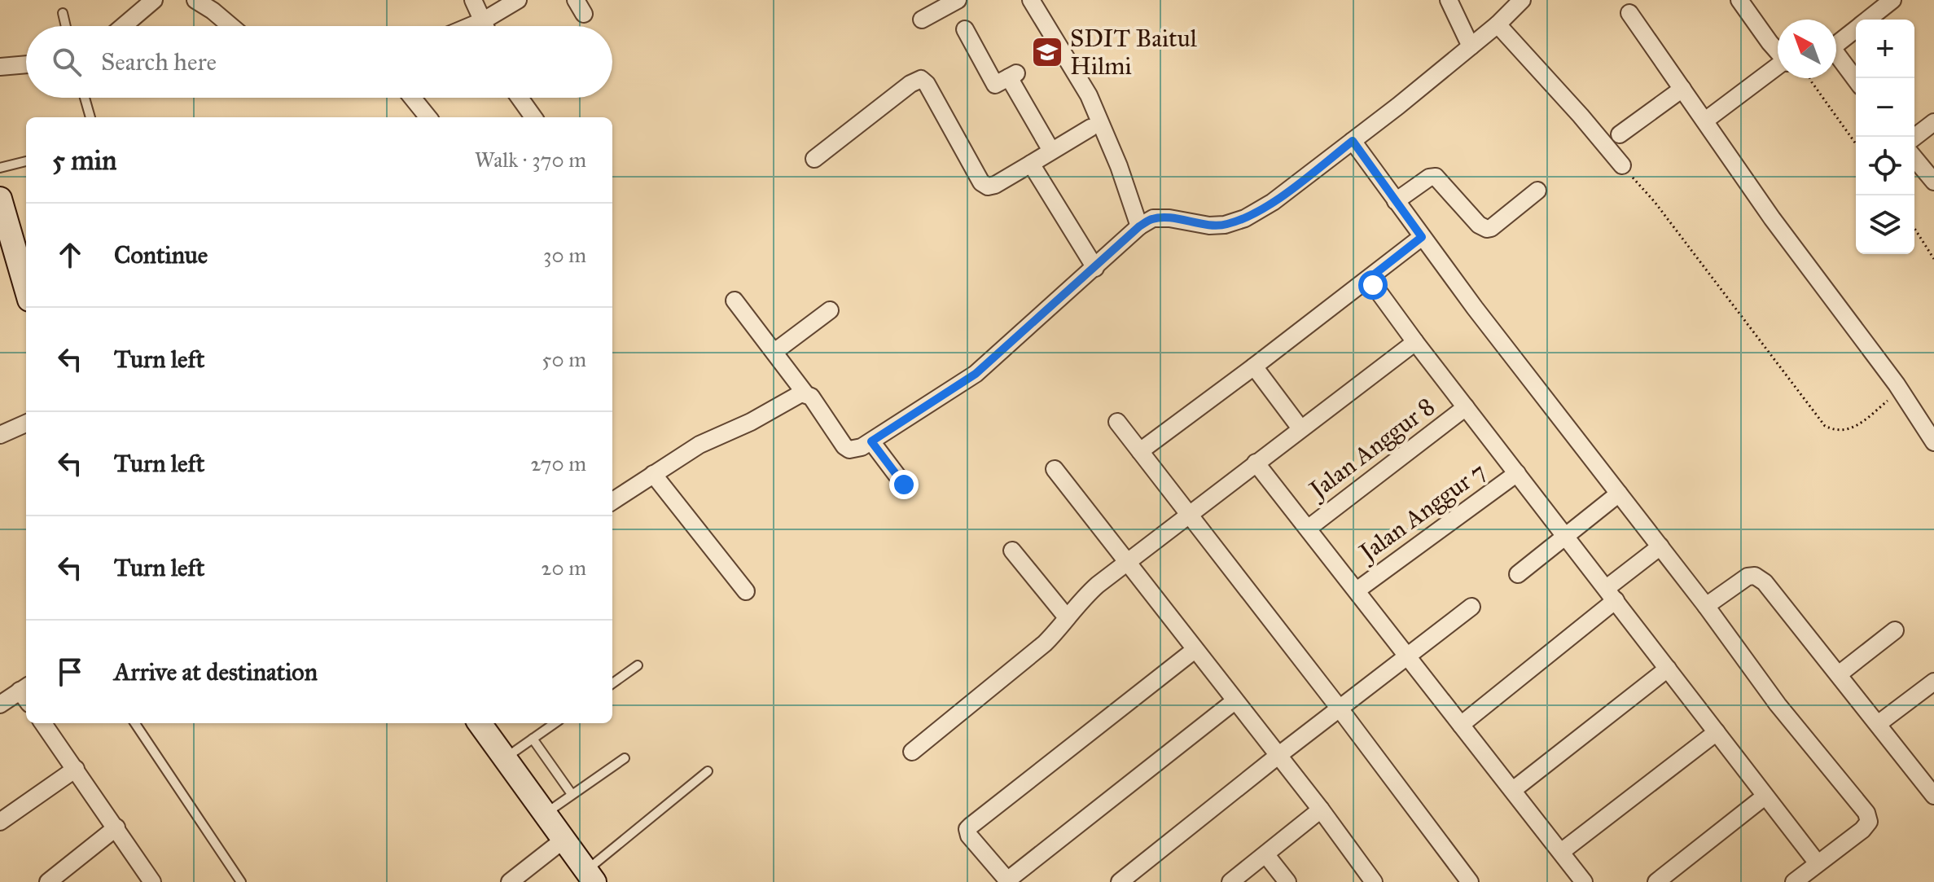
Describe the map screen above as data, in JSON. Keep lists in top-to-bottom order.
{
  "streets": {
    "street": ["Jalan Anggur 8", "Jalan Anggur 7"]
  },
  "places": {
    "school or university": ["SDIT Baitul Hilmi"]
  },
  "north": "top left",
  "page": {
    "map_buttons": ["+", "−"],
    "search": "Search here",
    "heading": ["5 min", "Walk · 370 m"],
    "list": [
      ["Continue", "30 m"],
      ["Turn left", "50 m"],
      ["Turn left", "270 m"],
      ["Turn left", "20 m"],
      "Arrive at destination"
    ]
  }
}
